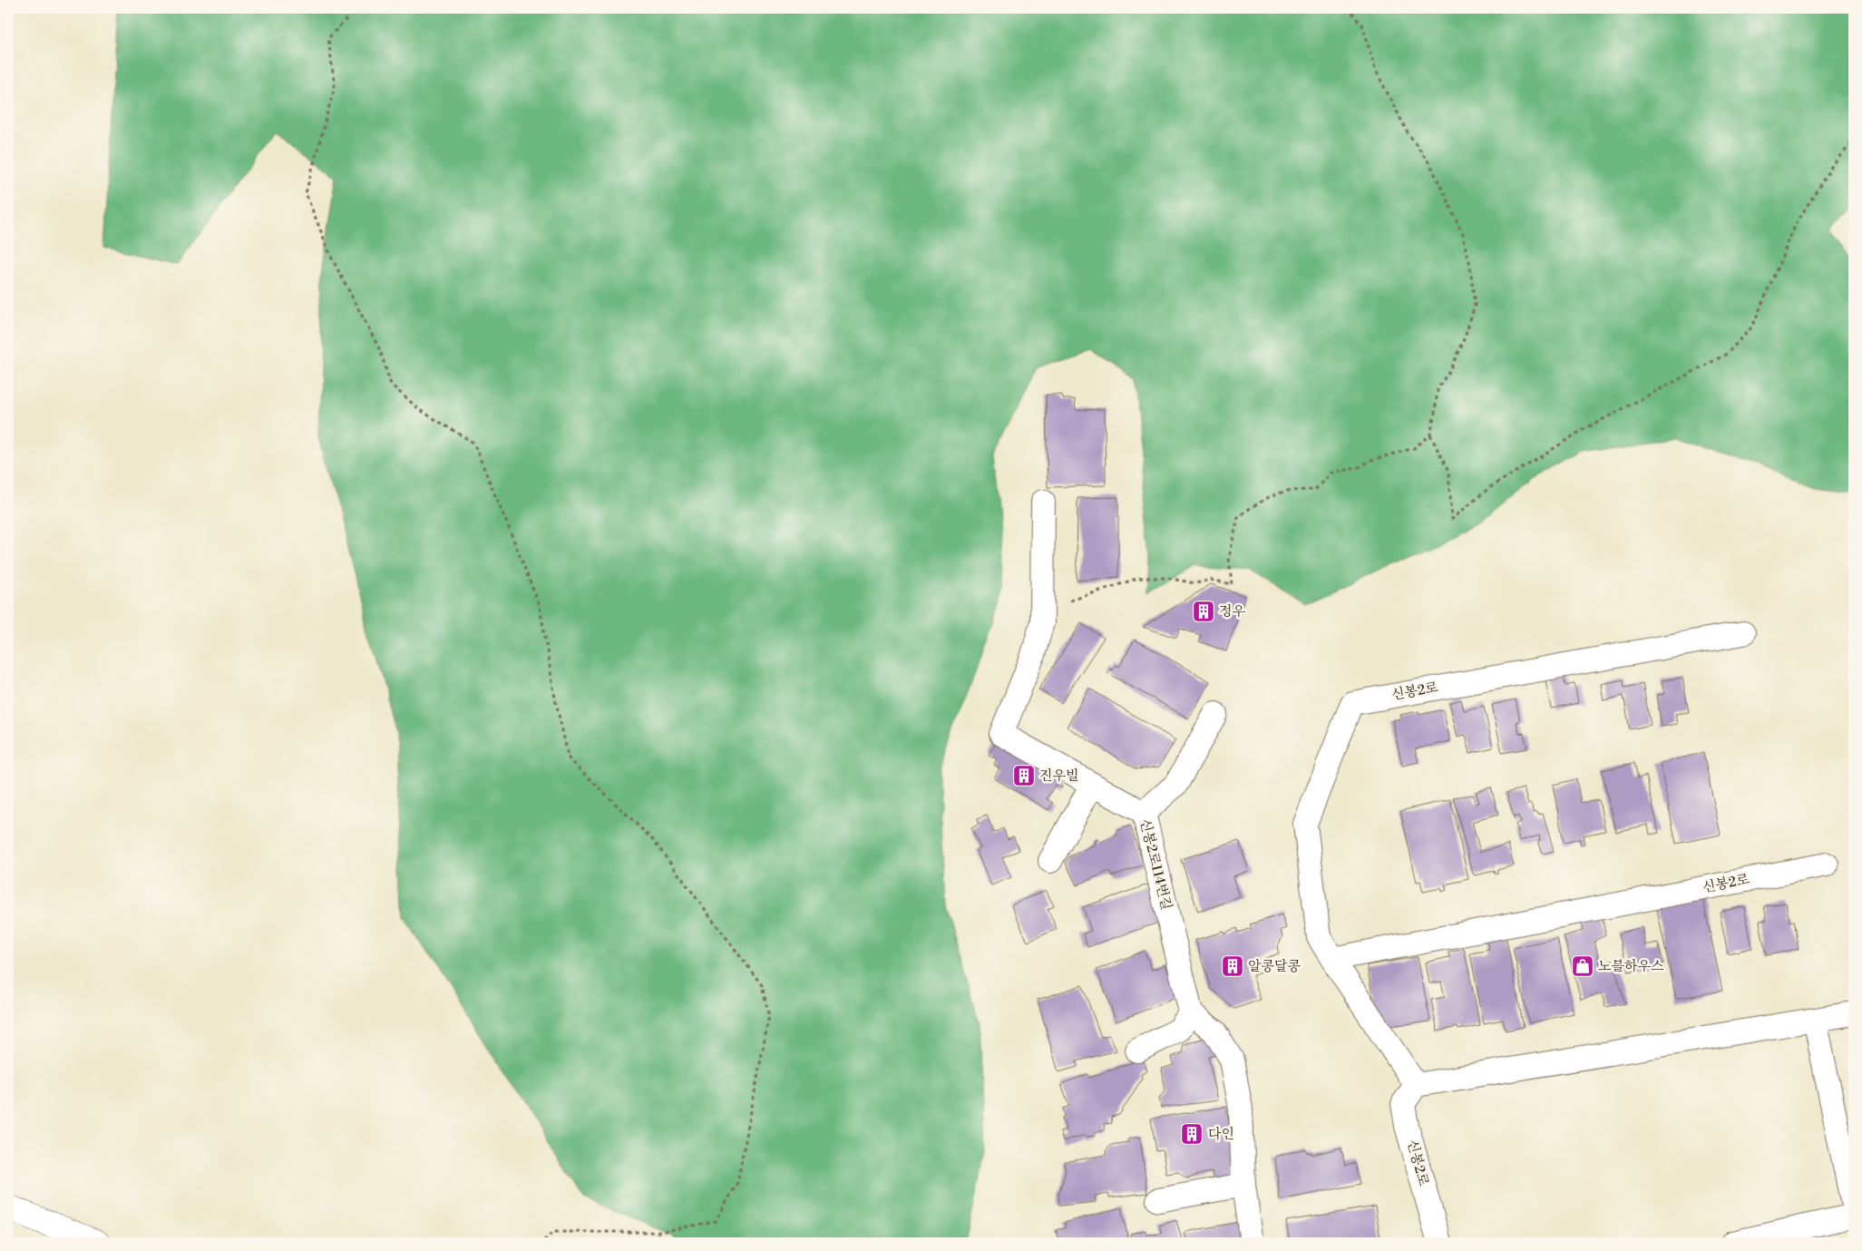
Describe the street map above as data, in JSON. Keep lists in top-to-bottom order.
{
  "streets": {
    "street": ["신봉2로", "신봉2로114번길"]
  },
  "places": {
    "building": [
      "정우",
      "진우빌",
      "알콩달콩",
      "다인"
    ],
    "shop": ["노블하우스"]
  }
}
